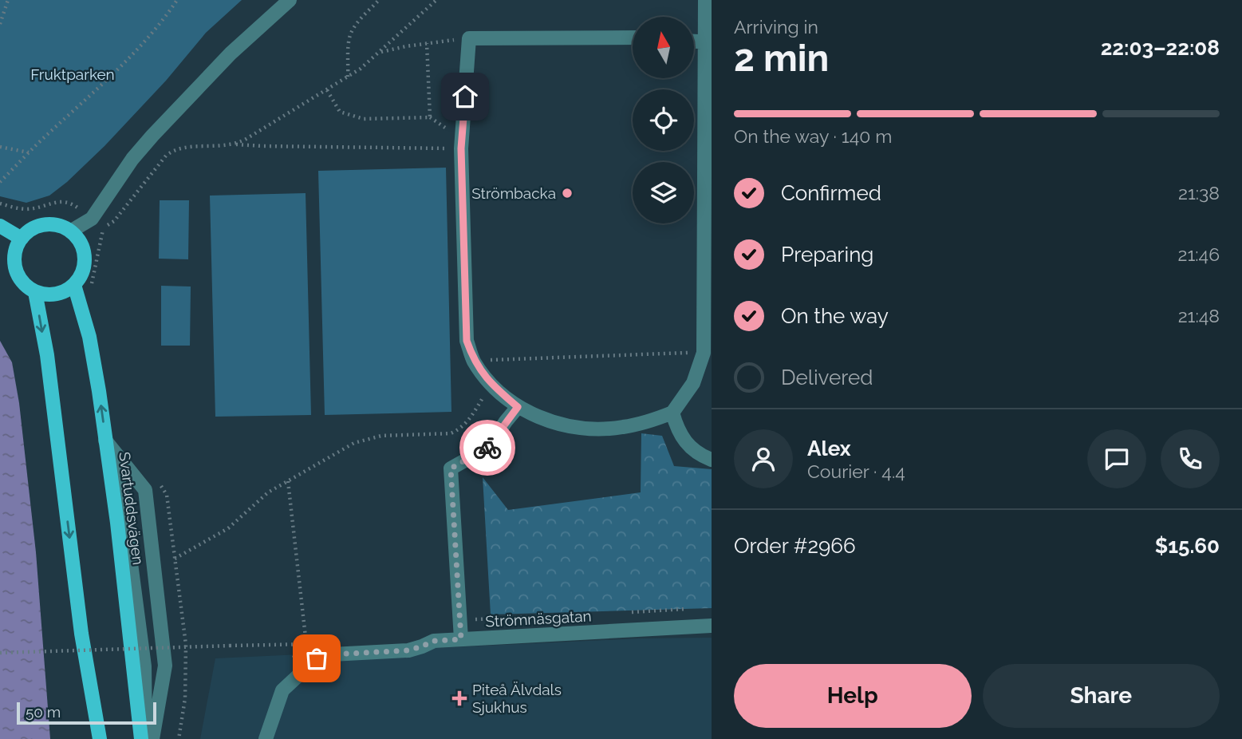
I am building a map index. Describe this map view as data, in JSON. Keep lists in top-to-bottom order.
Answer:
{
  "streets": {
    "main road": ["Svartuddsvägen"],
    "street": ["Strömnäsgatan"]
  },
  "parks": ["Fruktparken"],
  "places": {
    "other": ["Strömbacka"],
    "health": ["Piteå Älvdals Sjukhus"]
  },
  "scale_bar": "50 m",
  "north": "top",
  "page": {
    "heading": ["2 min", "Arriving in", "22:03–22:08"],
    "panel": [
      "Alex",
      "Courier · 4.4",
      "Order #2966",
      "$15.60"
    ],
    "bar": "On the way · 140 m",
    "list": [
      ["Confirmed", "21:38"],
      ["Preparing", "21:46"],
      ["On the way", "21:48"],
      "Delivered"
    ],
    "buttons": ["Help", "Share"],
    "scale": "50 m"
  }
}
